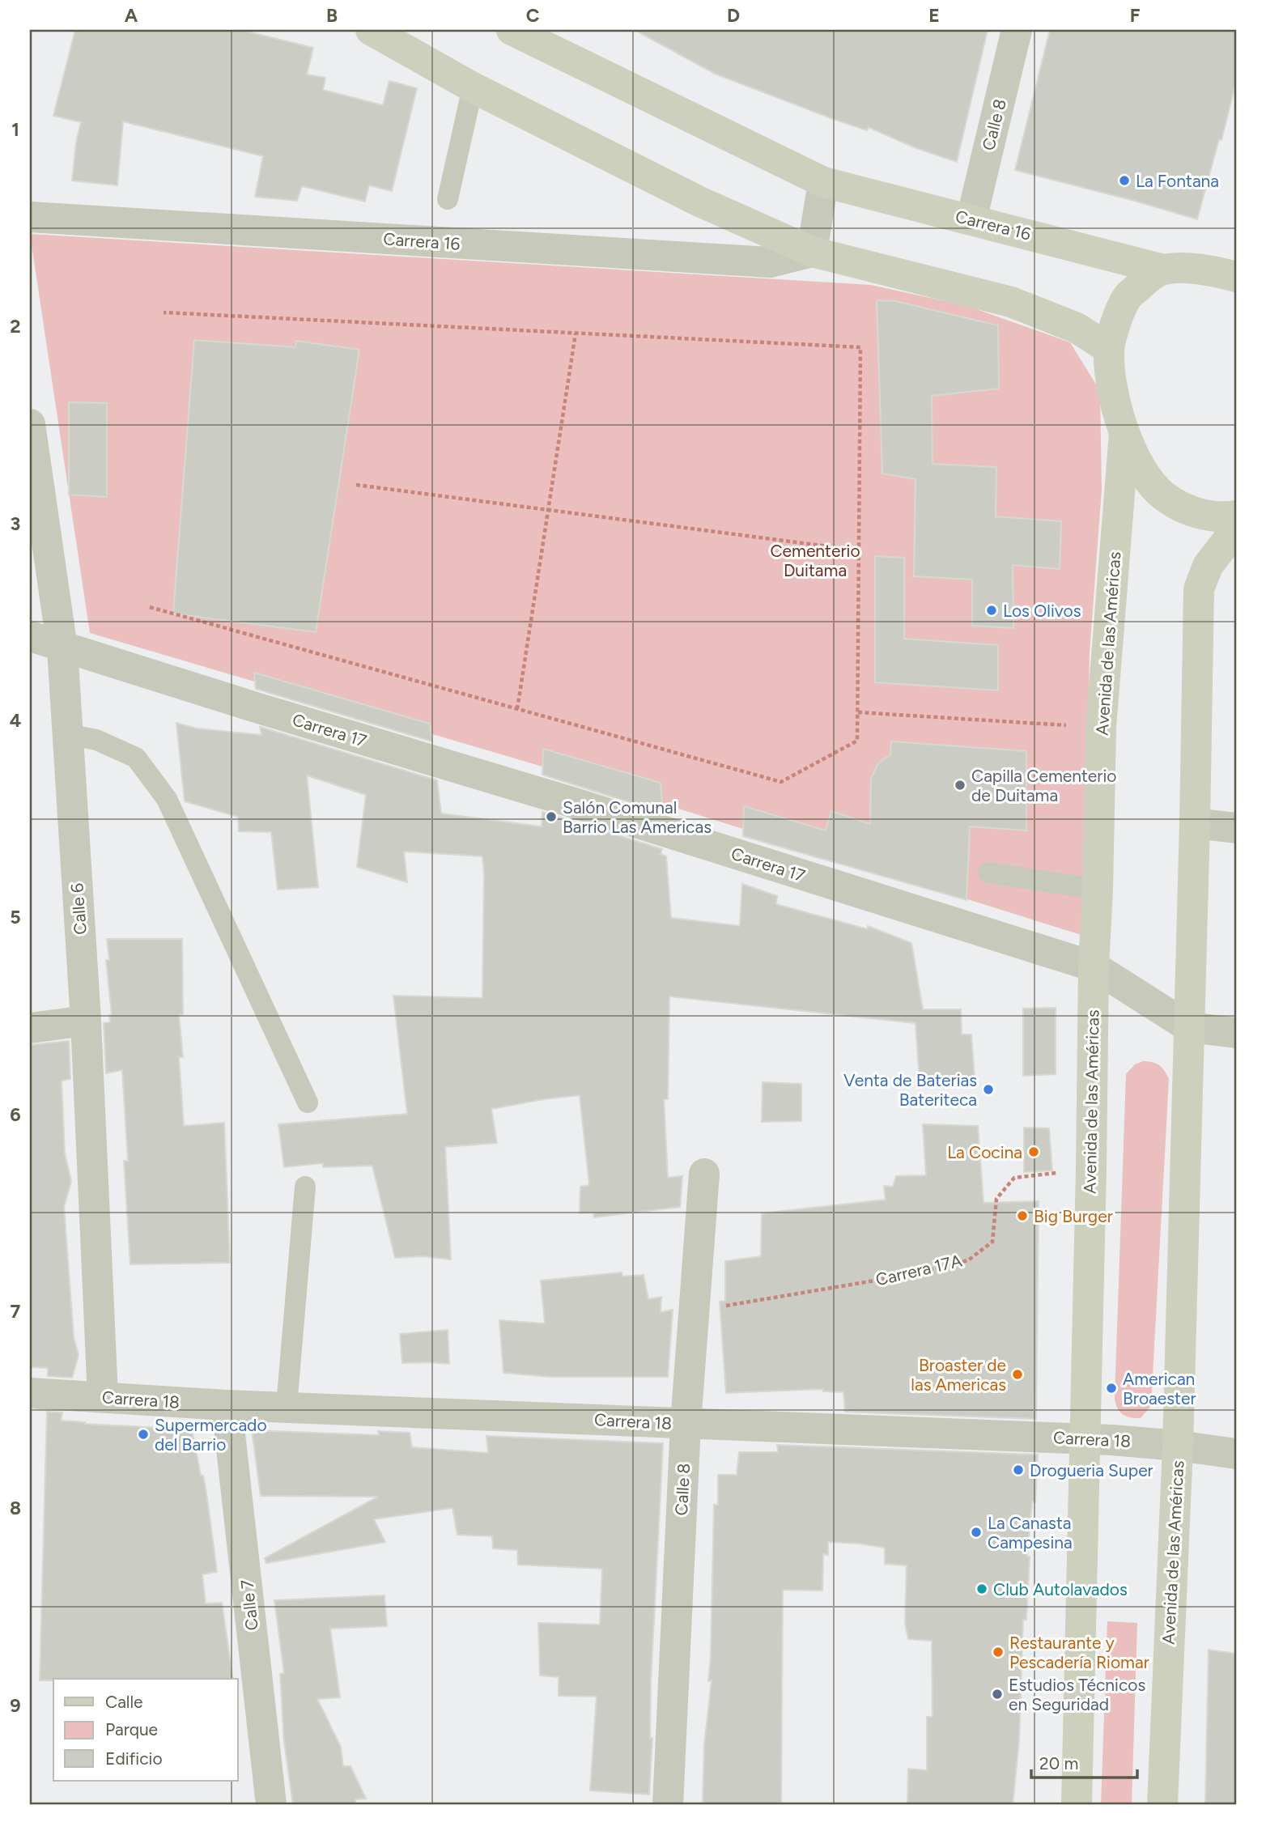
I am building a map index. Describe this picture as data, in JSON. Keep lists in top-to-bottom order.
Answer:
{
  "streets": {
    "main road": ["Carrera 16", "Avenida de las Américas"],
    "street": [
      "Calle 8",
      "Carrera 17",
      "Calle 6",
      "Carrera 18",
      "Calle 7"
    ],
    "path": ["Carrera 17A"]
  },
  "crossings": [
    ["Calle 8", "Carrera 16"],
    ["Calle 8", "Carrera 17A"],
    ["Calle 8", "Carrera 18"],
    ["Avenida de las Américas", "Carrera 17"],
    ["Avenida de las Américas", "Carrera 17A"],
    ["Avenida de las Américas", "Carrera 18"],
    ["Carrera 17", "Calle 6"],
    ["Calle 6", "Carrera 18"],
    ["Carrera 18", "Calle 7"]
  ],
  "parks": ["Cementerio Duitama"],
  "places": [
    "La Fontana",
    "Los Olivos",
    "Capilla Cementerio de Duitama",
    "Salón Comunal Barrio Las Americas",
    "Venta de Baterias Bateriteca",
    "La Cocina",
    "Big Burger",
    "Broaster de las Americas",
    "American Broaester",
    "Supermercado del Barrio",
    "Drogueria Super",
    "La Canasta Campesina",
    "Club Autolavados",
    "Restaurante y Pescadería Riomar",
    "Estudios Técnicos en Seguridad"
  ],
  "legend": ["Calle", "Parque", "Edificio"],
  "scale_bar": "20 m",
  "grid": {
    "columns": [
      "A",
      "B",
      "C",
      "D",
      "E",
      "F"
    ],
    "rows": [
      "1",
      "2",
      "3",
      "4",
      "5",
      "6",
      "7",
      "8",
      "9"
    ]
  }
}
